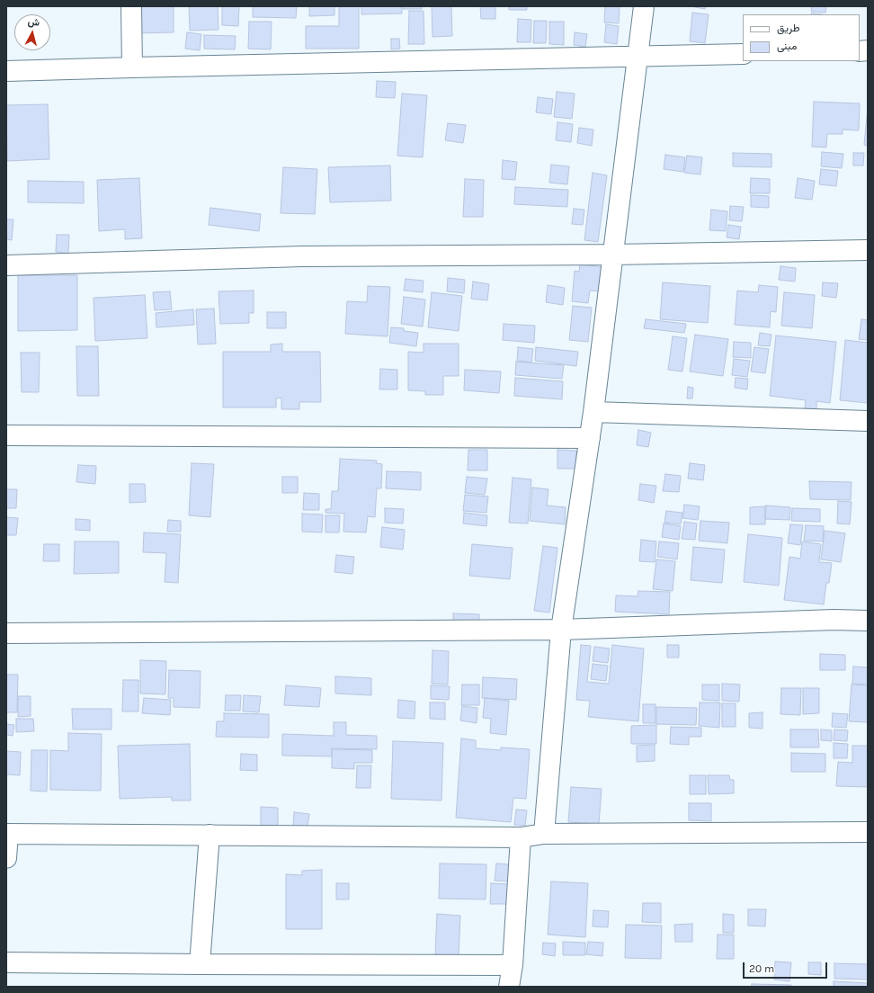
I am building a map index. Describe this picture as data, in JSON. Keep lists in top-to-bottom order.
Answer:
{
  "legend": ["طريق", "مبنى"],
  "scale_bar": "20 m",
  "north": "top"
}
